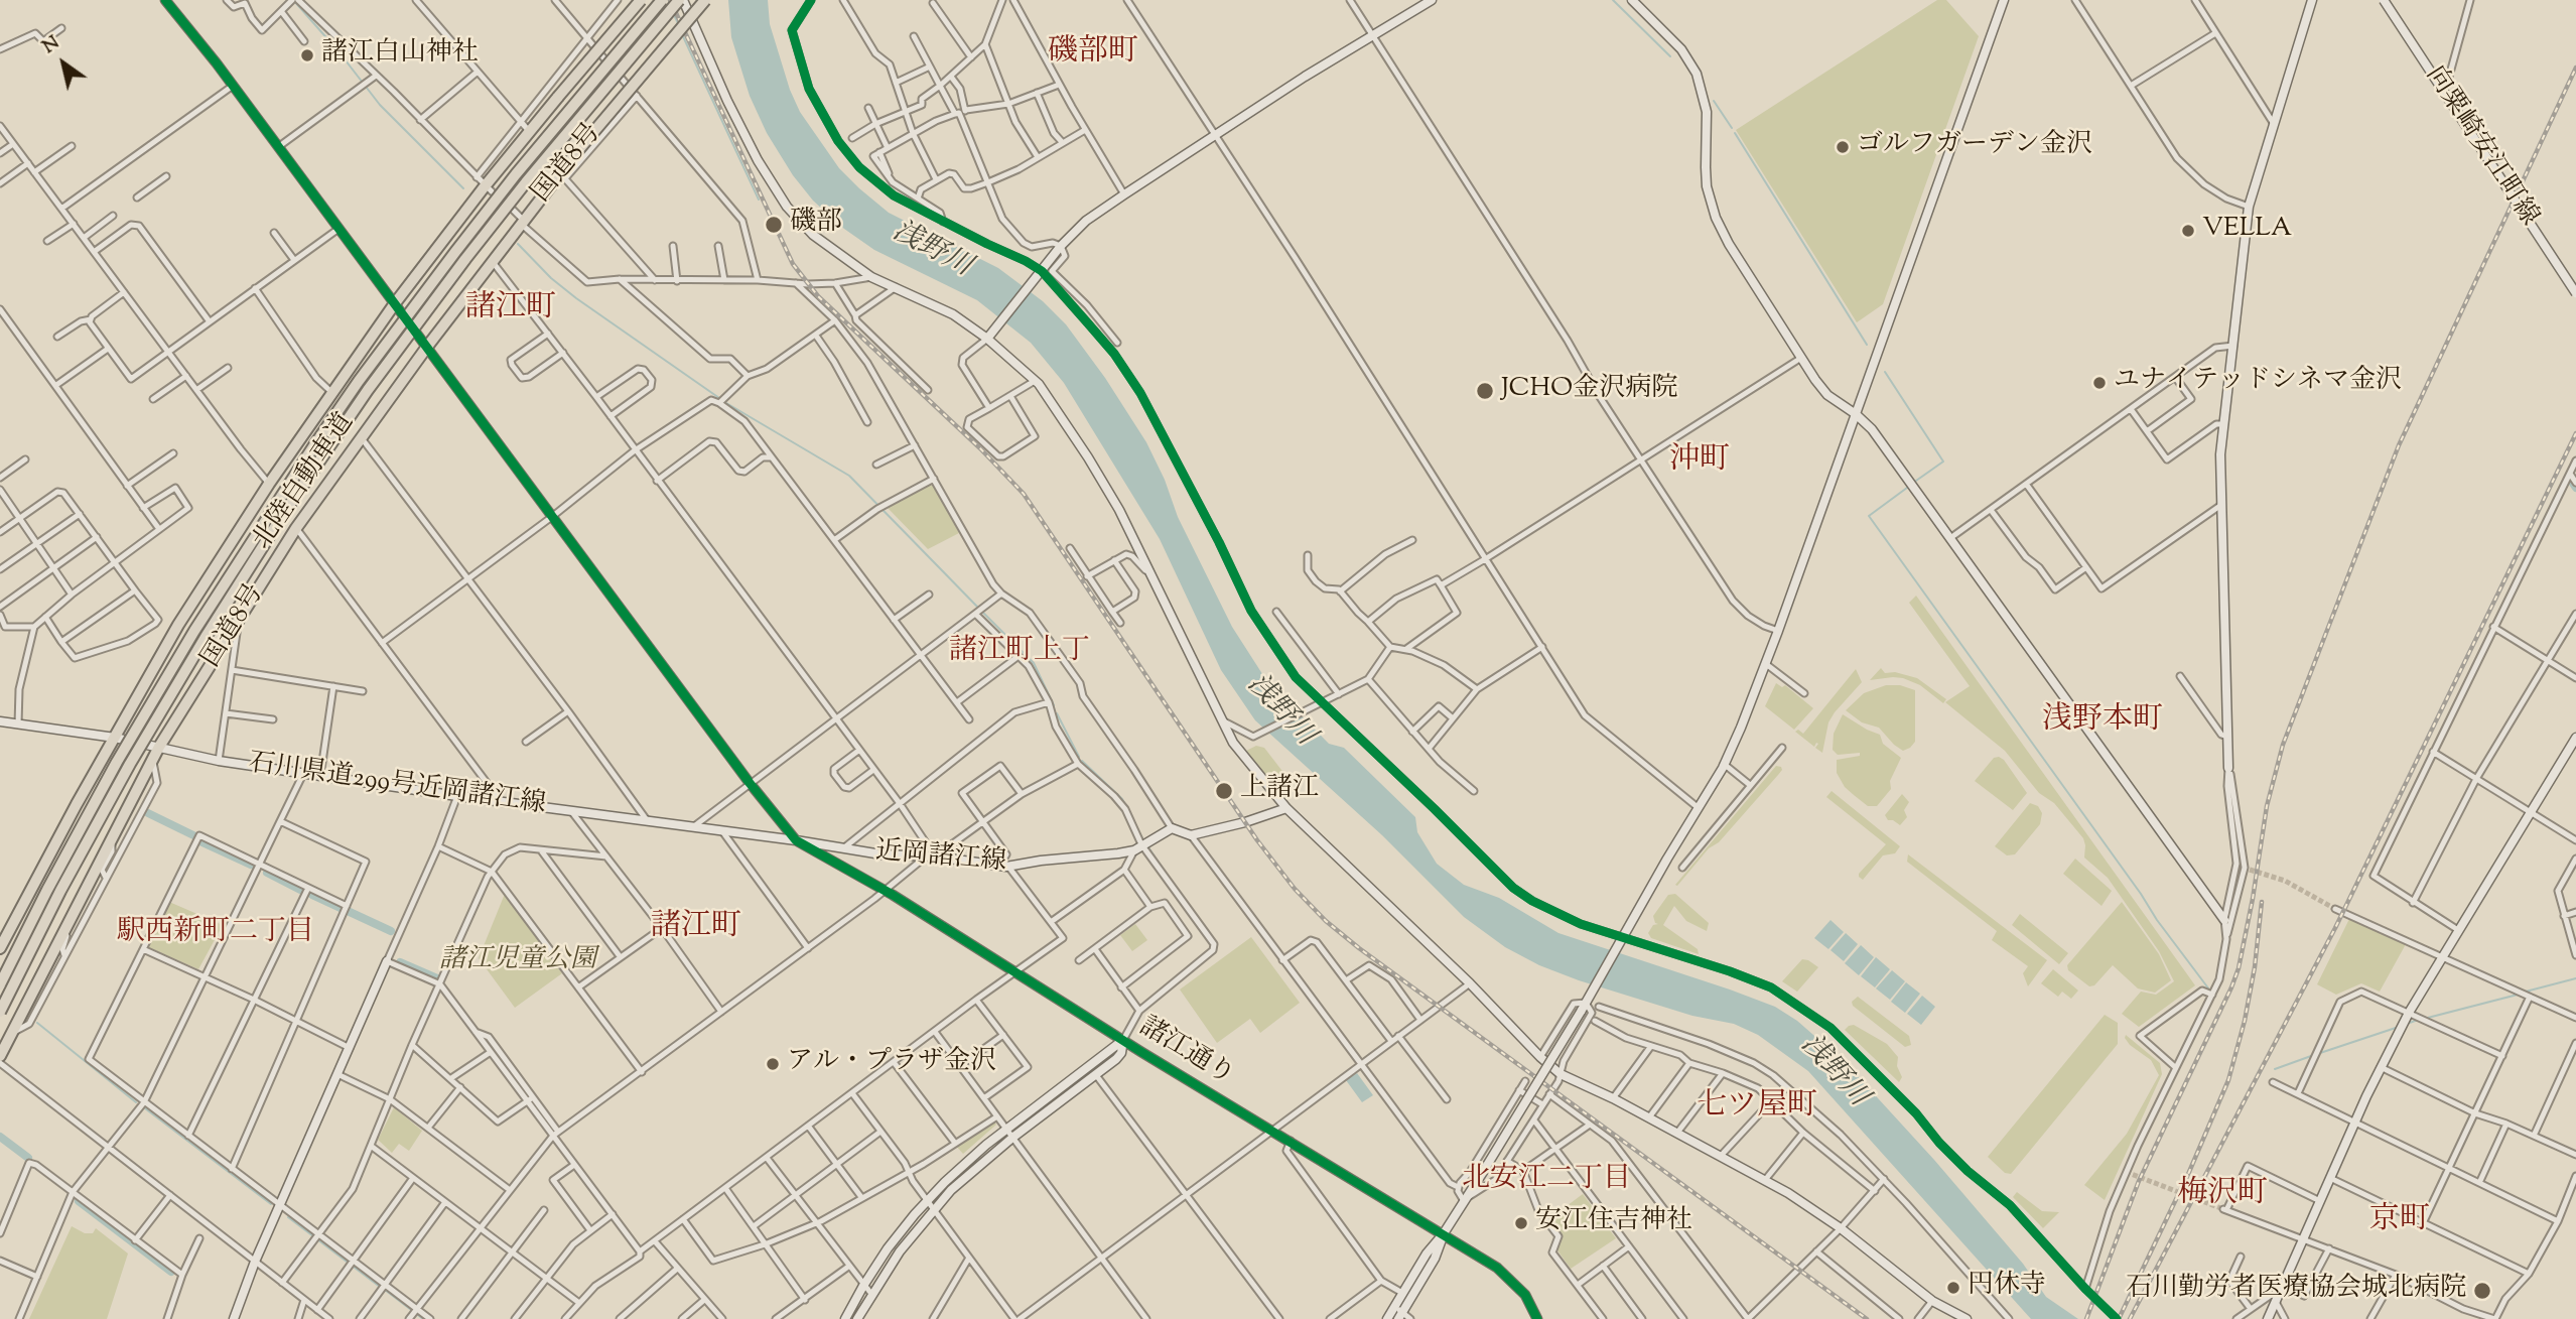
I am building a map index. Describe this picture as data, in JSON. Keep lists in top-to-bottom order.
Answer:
{
  "streets": {
    "highway": ["国道8号", "北陸自動車道"],
    "street": [
      "向粟崎安江町線",
      "石川県道299号近岡諸江線",
      "近岡諸江線",
      "諸江通り"
    ]
  },
  "crossings": [
    ["国道8号", "石川県道299号近岡諸江線"],
    ["石川県道299号近岡諸江線", "近岡諸江線"],
    ["石川県道299号近岡諸江線", "諸江通り"],
    ["近岡諸江線", "諸江通り"]
  ],
  "districts": [
    "磯部町",
    "諸江町",
    "沖町",
    "諸江町上丁",
    "浅野本町",
    "諸江町",
    "駅西新町二丁目",
    "七ツ屋町",
    "北安江二丁目",
    "梅沢町",
    "京町"
  ],
  "water": ["浅野川"],
  "parks": ["諸江児童公園"],
  "places": [
    "諸江白山神社",
    "ゴルフガーデン金沢",
    "磯部",
    "VELLA",
    "ユナイテッドシネマ金沢",
    "JCHO金沢病院",
    "上諸江",
    "アル・プラザ金沢",
    "安江住吉神社",
    "円休寺",
    "石川勤労者医療協会城北病院"
  ],
  "north": "top left"
}
